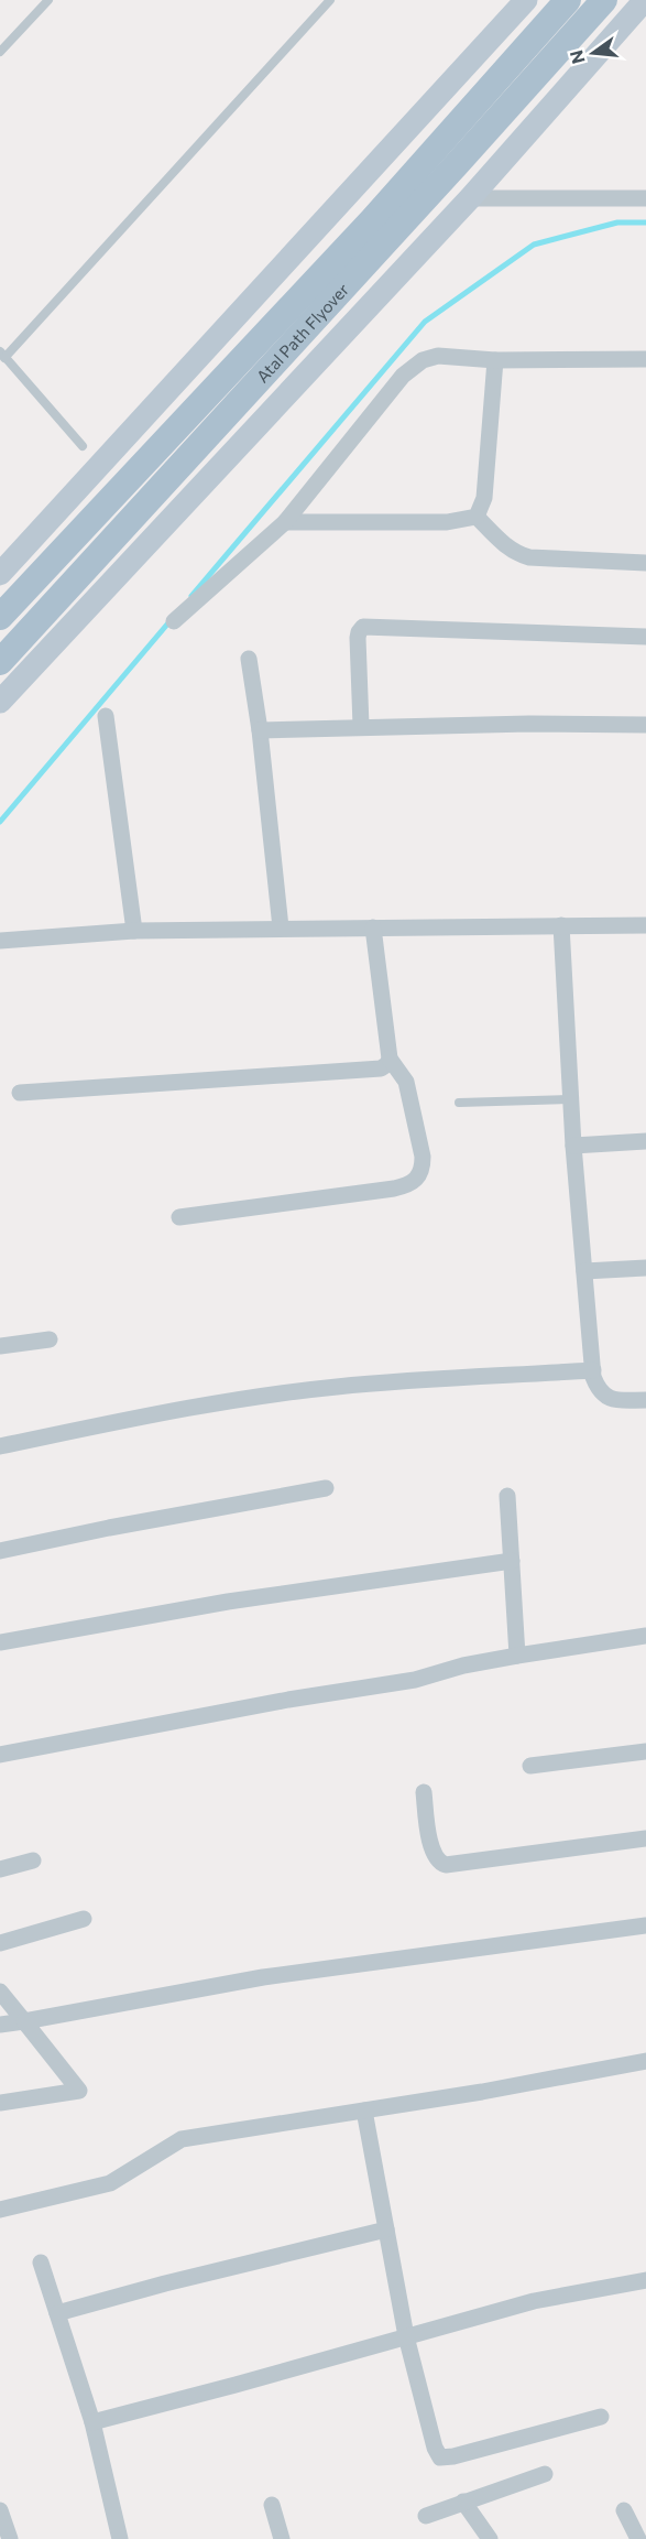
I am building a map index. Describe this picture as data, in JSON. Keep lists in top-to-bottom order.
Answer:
{
  "streets": {
    "main road": ["Atal Path Flyover"]
  },
  "north": "left"
}
